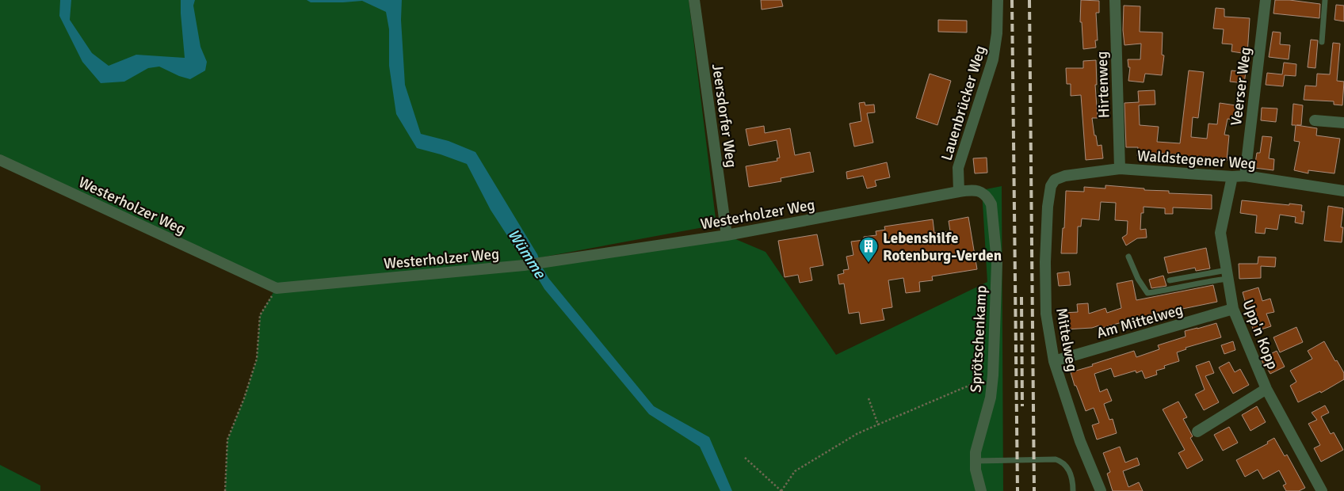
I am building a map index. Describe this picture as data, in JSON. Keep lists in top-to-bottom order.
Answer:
{
  "streets": {
    "street": [
      "Hirtenweg",
      "Veerser Weg",
      "Lauenbrücker Weg",
      "Jeersdorfer Weg",
      "Waldstegener Weg",
      "Westerholzer Weg",
      "Am Mittelweg",
      "Upp'n Kopp",
      "Sprötschenkamp",
      "Mittelweg"
    ]
  },
  "crossings": [
    ["Hirtenweg", "Waldstegener Weg"],
    ["Veerser Weg", "Waldstegener Weg"],
    ["Lauenbrücker Weg", "Westerholzer Weg"],
    ["Jeersdorfer Weg", "Westerholzer Weg"],
    ["Waldstegener Weg", "Upp'n Kopp"],
    ["Waldstegener Weg", "Mittelweg"],
    ["Westerholzer Weg", "Sprötschenkamp"],
    ["Am Mittelweg", "Upp'n Kopp"],
    ["Am Mittelweg", "Mittelweg"]
  ],
  "water": ["Wümme"],
  "places": {
    "building": ["Lebenshilfe Rotenburg-Verden"]
  }
}
